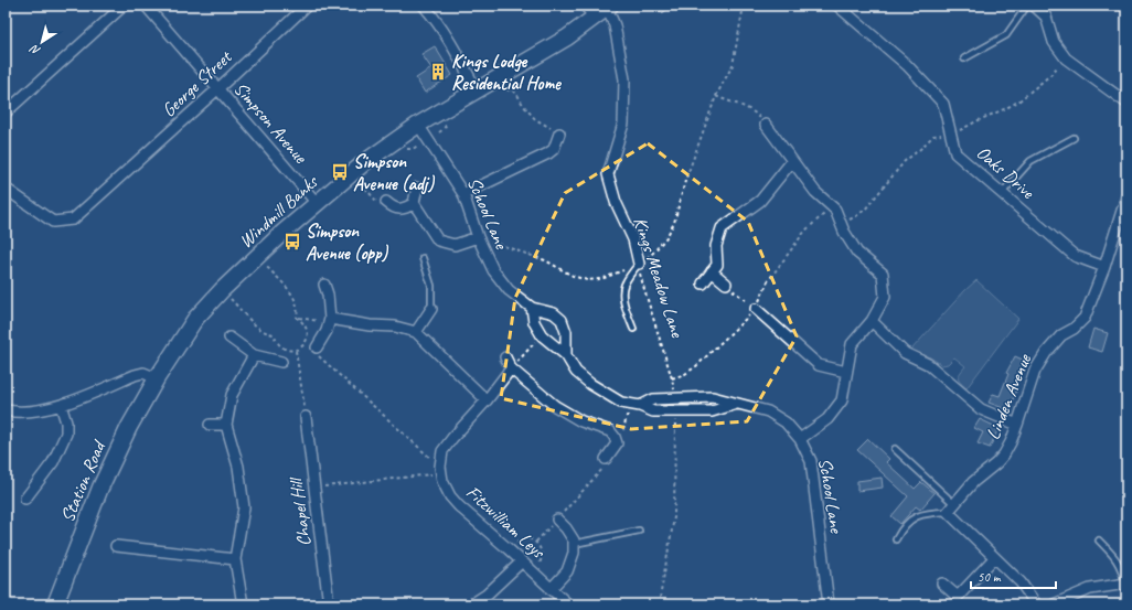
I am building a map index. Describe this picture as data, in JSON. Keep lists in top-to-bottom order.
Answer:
{
  "streets": {
    "main road": ["Windmill Banks", "Station Road"],
    "street": [
      "George Street",
      "Simpson Avenue",
      "Oaks Drive",
      "School Lane",
      "Kings Meadow Lane",
      "Linden Avenue",
      "Chapel Hill",
      "Fitzwilliam Leys"
    ]
  },
  "crossings": [
    ["George Street", "Simpson Avenue"],
    ["Simpson Avenue", "Windmill Banks"],
    ["Oaks Drive", "Linden Avenue"],
    ["Windmill Banks", "School Lane"],
    ["Windmill Banks", "Kings Meadow Lane"],
    ["Windmill Banks", "Station Road"]
  ],
  "places": {
    "building": ["Kings Lodge Residential Home"],
    "bus stop": ["Simpson Avenue (adj)", "Simpson Avenue (opp)"]
  },
  "scale_bar": "50 m",
  "north": "bottom left"
}
